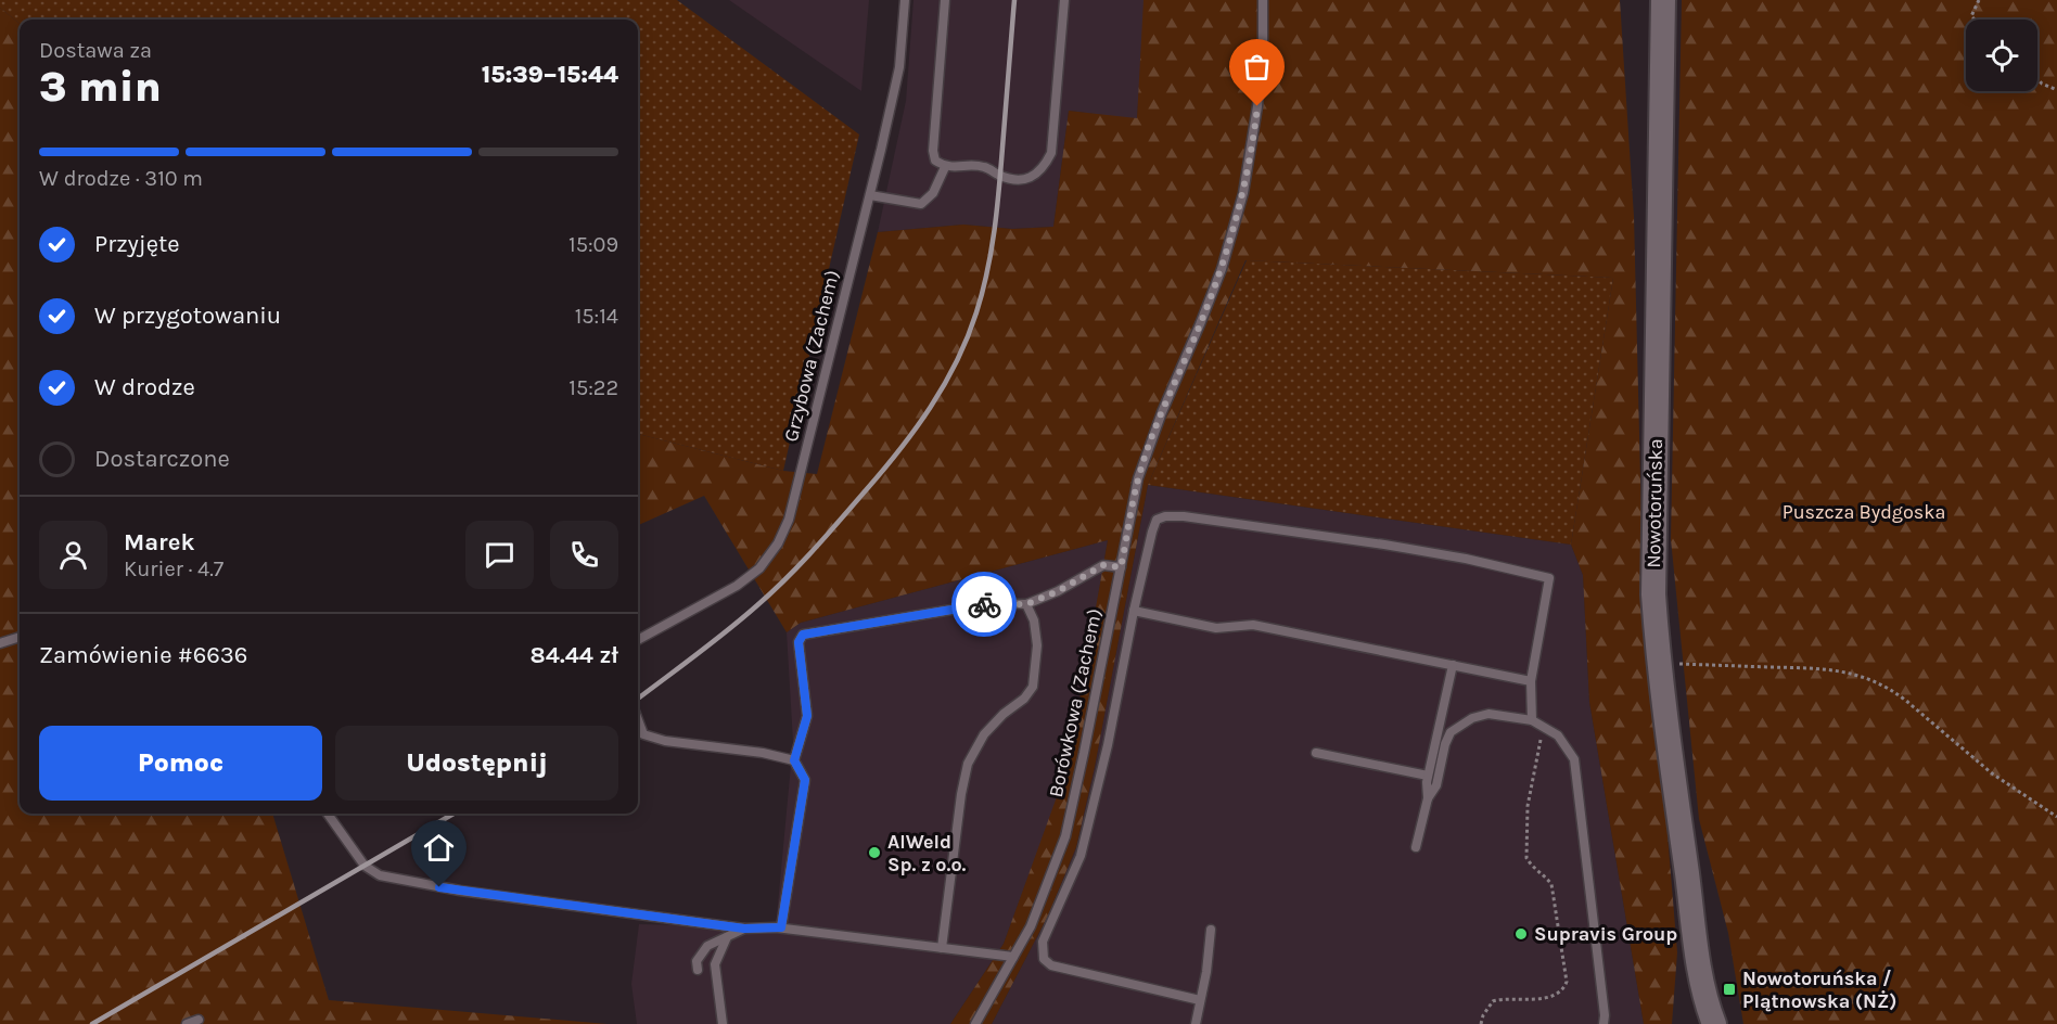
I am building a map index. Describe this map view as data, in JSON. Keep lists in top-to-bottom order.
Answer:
{
  "streets": {
    "main road": ["Nowotoruńska"],
    "lane": ["Grzybowa (Zachem)", "Borówkowa (Zachem)"]
  },
  "parks": ["Puszcza Bydgoska"],
  "places": {
    "other": ["AlWeld Sp. z o.o.", "Supravis Group"],
    "transit": ["Nowotoruńska / Plątnowska (NŻ)"]
  },
  "page": {
    "heading": ["3 min", "Dostawa za", "15:39–15:44"],
    "panel": [
      "Marek",
      "Kurier · 4.7",
      "Zamówienie #6636",
      "84.44 zł"
    ],
    "bar": "W drodze · 310 m",
    "list": [
      ["Przyjęte", "15:09"],
      ["W przygotowaniu", "15:14"],
      ["W drodze", "15:22"],
      "Dostarczone"
    ],
    "buttons": ["Pomoc", "Udostępnij"]
  }
}
